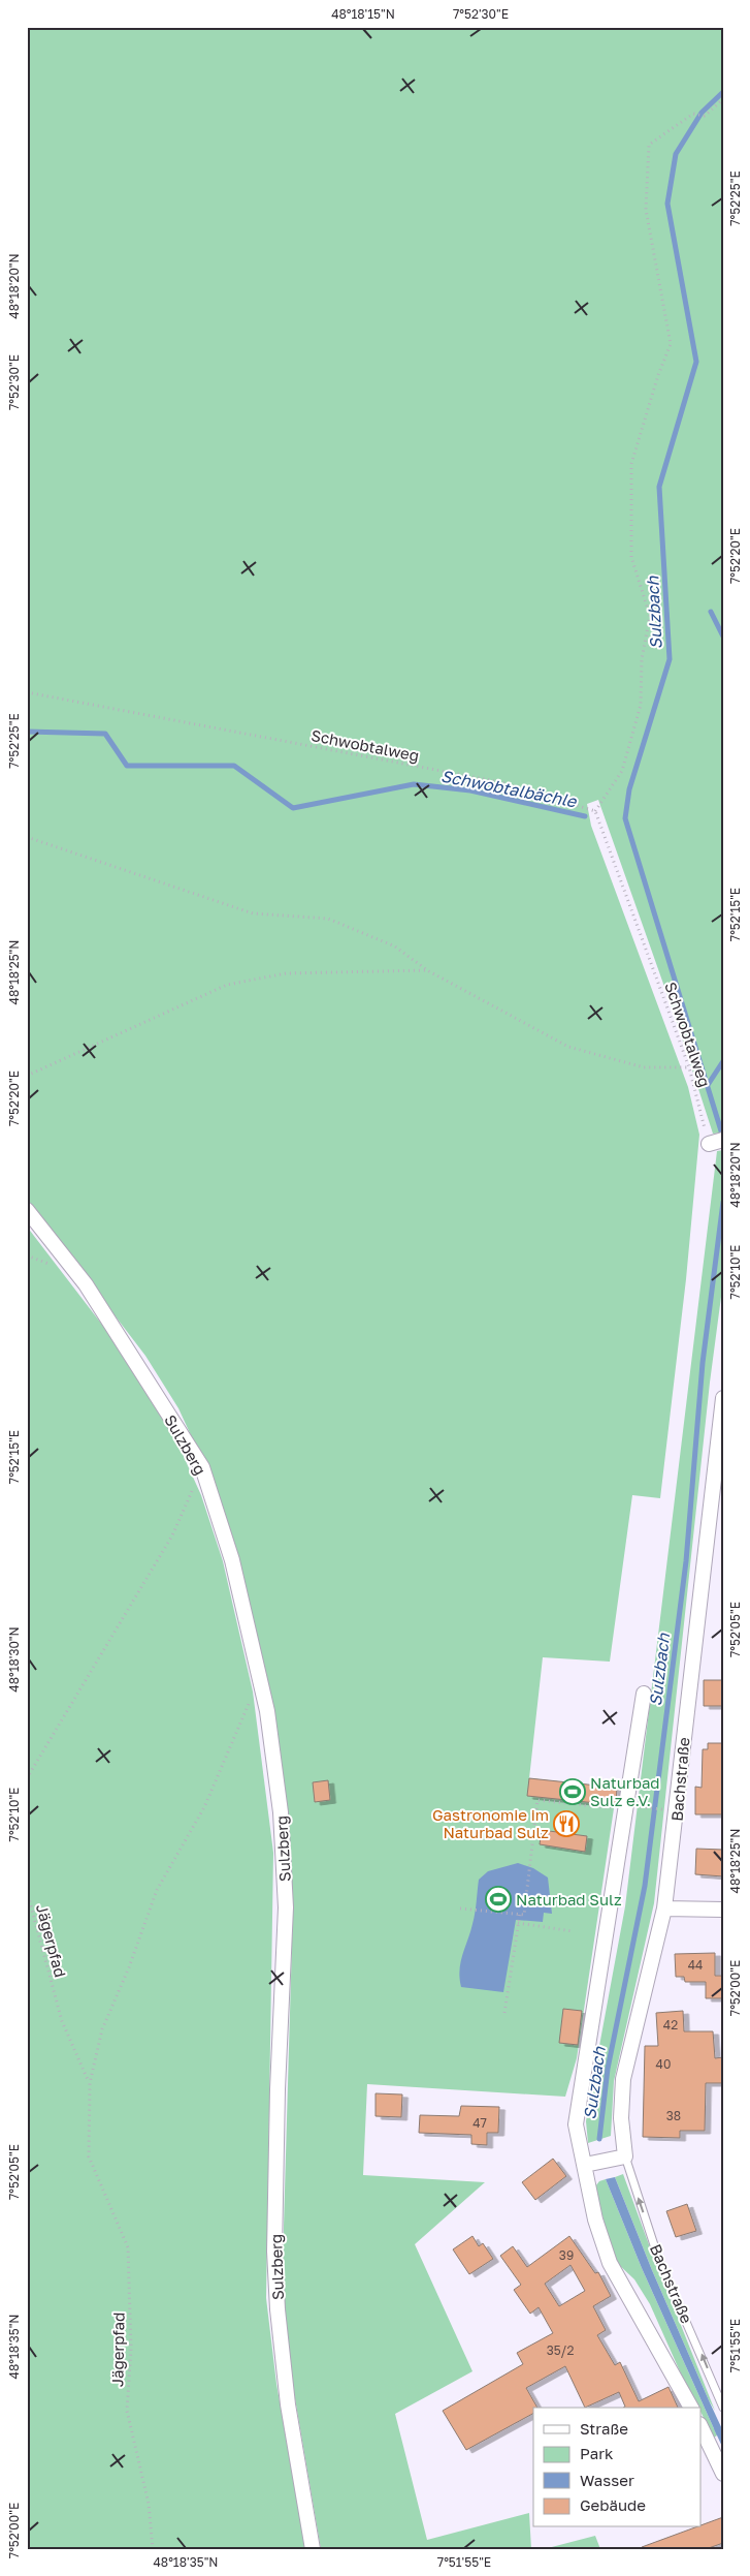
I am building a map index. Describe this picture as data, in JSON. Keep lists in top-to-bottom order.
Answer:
{
  "streets": {
    "street": ["Sulzberg", "Bachstraße"],
    "path": ["Schwobtalweg", "Jägerpfad"]
  },
  "water": ["Sulzbach", "Schwobtalbächle"],
  "places": {
    "sports": ["Naturbad Sulz e.V.", "Naturbad Sulz"],
    "restaurant": ["Gastronomie im Naturbad Sulz"]
  },
  "house_numbers": [
    "44",
    "42",
    "40",
    "38",
    "47",
    "39",
    "35/2"
  ],
  "legend": [
    "Straße",
    "Park",
    "Wasser",
    "Gebäude"
  ],
  "coordinates": [
    "48°18'15\"N",
    "7°52'30\"E",
    "7°52'25\"E",
    "48°18'20\"N",
    "7°52'20\"E",
    "7°52'15\"E",
    "48°18'25\"N",
    "7°52'10\"E",
    "7°52'05\"E",
    "48°18'30\"N",
    "7°52'00\"E",
    "7°51'55\"E",
    "48°18'35\"N"
  ]
}
